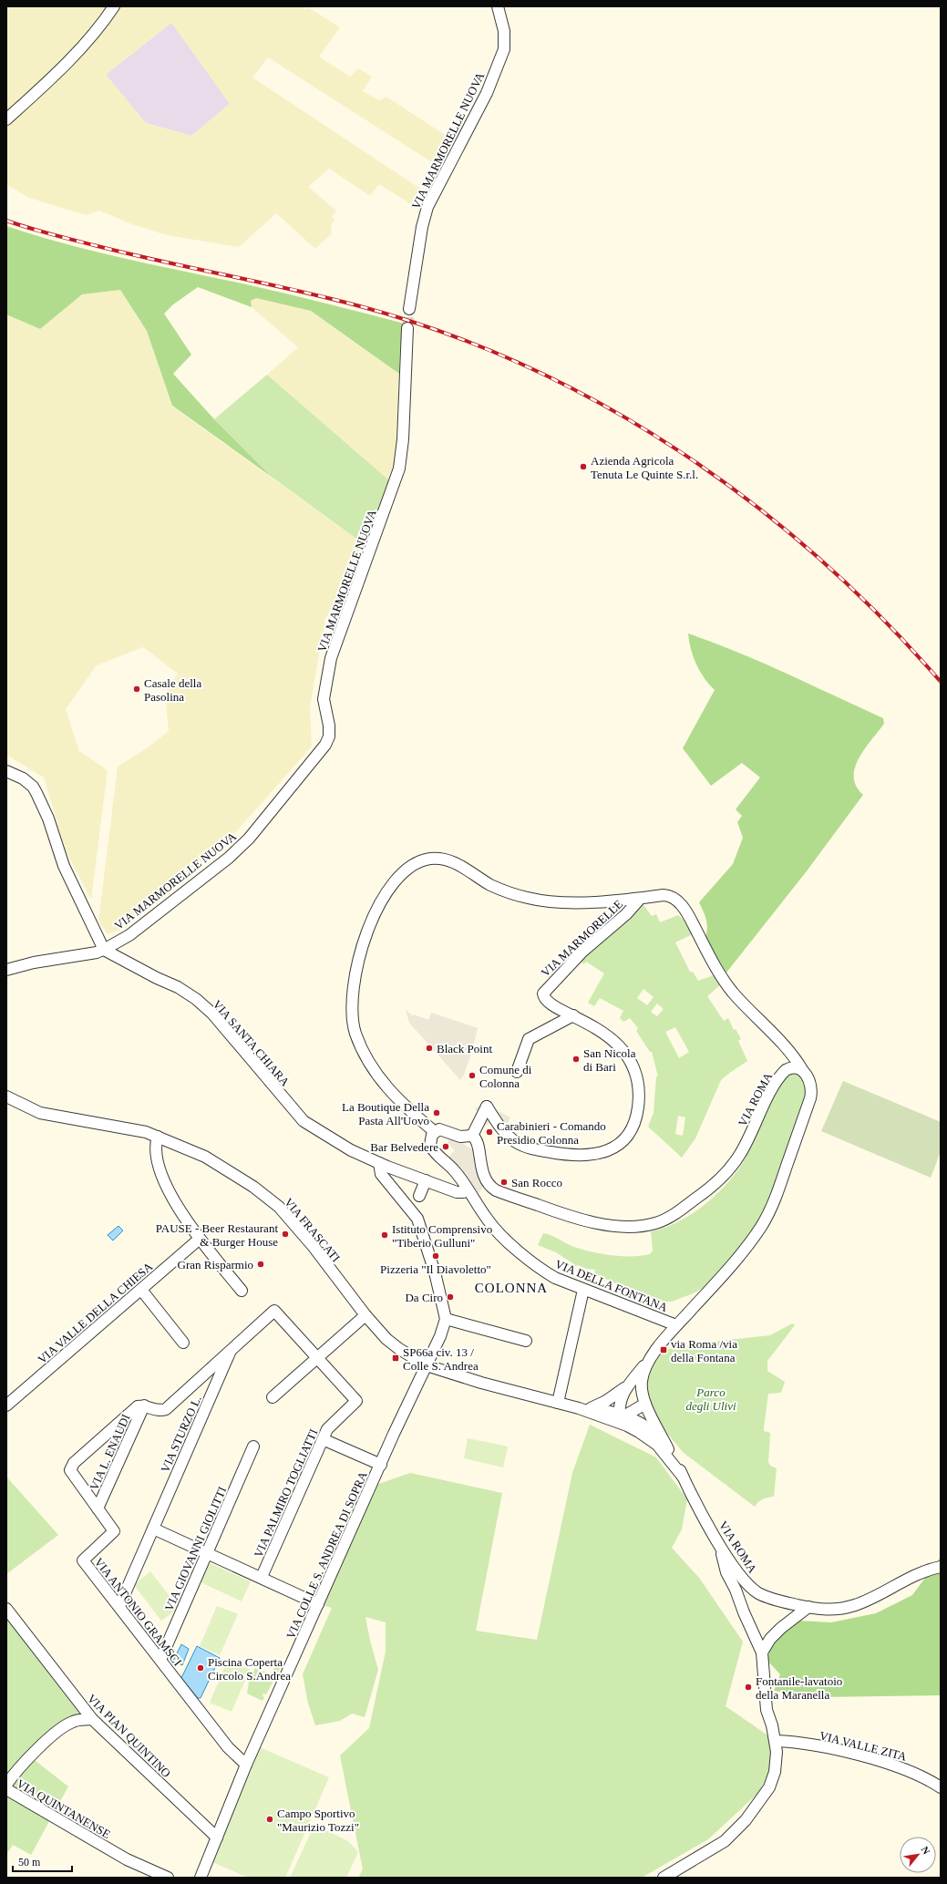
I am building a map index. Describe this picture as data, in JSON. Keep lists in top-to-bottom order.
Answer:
{
  "streets": {
    "street": [
      "VIA MARMORELLE NUOVA",
      "VIA MARMORELLE",
      "VIA SANTA CHIARA",
      "VIA ROMA",
      "VIA FRASCATI",
      "VIA DELLA FONTANA",
      "VIA VALLE DELLA CHIESA",
      "VIA STURZO L.",
      "VIA L. ENAUDI",
      "VIA PALMIRO TOGLIATTI",
      "VIA GIOVANNI GIOLITTI",
      "VIA COLLE S. ANDREA DI SOPRA",
      "VIA ANTONIO GRAMSCI",
      "VIA PIAN QUINTINO",
      "VIA VALLE ZITA",
      "VIA QUINTANENSE"
    ]
  },
  "crossings": [
    ["VIA MARMORELLE NUOVA", "VIA SANTA CHIARA"],
    ["VIA SANTA CHIARA", "VIA DELLA FONTANA"],
    ["VIA ROMA", "VIA FRASCATI"],
    ["VIA FRASCATI", "VIA COLLE S. ANDREA DI SOPRA"],
    ["VIA STURZO L.", "VIA ANTONIO GRAMSCI"],
    ["VIA L. ENAUDI", "VIA ANTONIO GRAMSCI"],
    ["VIA GIOVANNI GIOLITTI", "VIA ANTONIO GRAMSCI"],
    ["VIA COLLE S. ANDREA DI SOPRA", "VIA ANTONIO GRAMSCI"],
    ["VIA COLLE S. ANDREA DI SOPRA", "VIA PIAN QUINTINO"]
  ],
  "districts": ["COLONNA"],
  "parks": ["Parco degli Ulivi"],
  "places": {
    "other": [
      "Azienda Agricola Tenuta Le Quinte S.r.l.",
      "Casale della Pasolina",
      "Black Point",
      "San Nicola di Bari",
      "Comune di Colonna",
      "La Boutique Della Pasta All'Uovo",
      "Carabinieri - Comando Presidio Colonna",
      "Bar Belvedere",
      "San Rocco",
      "PAUSE - Beer Restaurant & Burger House",
      "Istituto Comprensivo \"Tiberio Gulluni\"",
      "Pizzeria \"Il Diavoletto\"",
      "Gran Risparmio",
      "Da Ciro",
      "Piscina Coperta Circolo S.Andrea",
      "Fontanile-lavatoio della Maranella",
      "Campo Sportivo \"Maurizio Tozzi\""
    ],
    "transit": ["via Roma /via della Fontana", "SP66a civ. 13 / Colle S. Andrea"]
  },
  "scale_bar": "50 m",
  "north": "top right"
}
